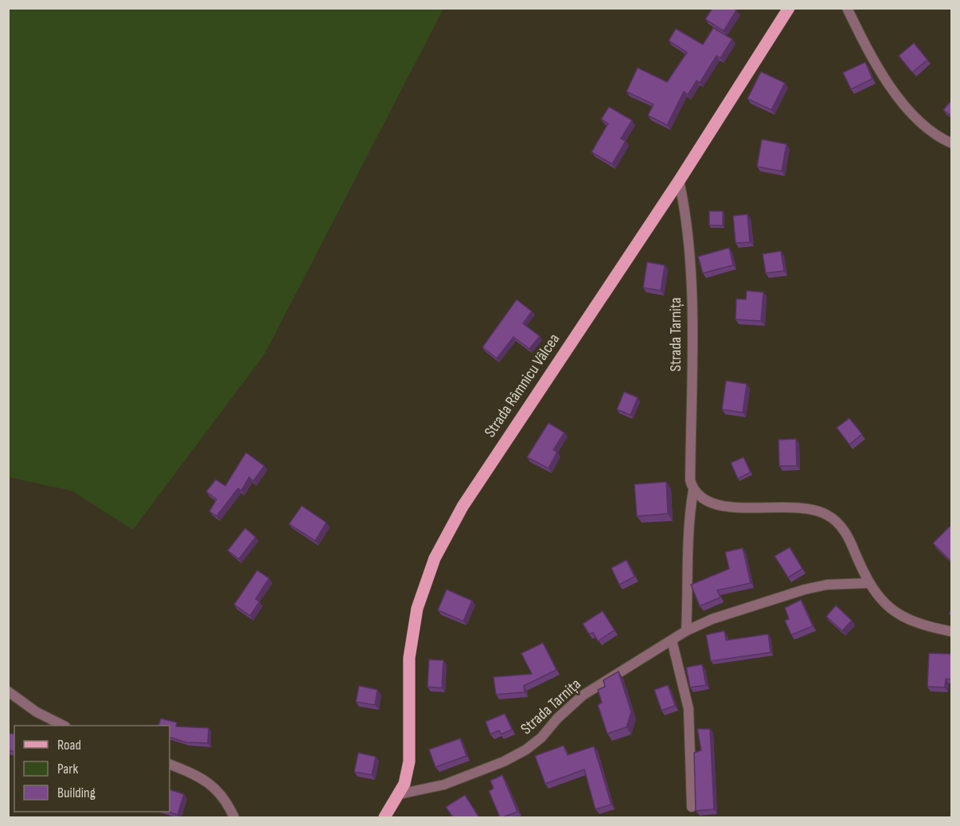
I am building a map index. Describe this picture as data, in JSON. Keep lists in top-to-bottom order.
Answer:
{
  "streets": {
    "main road": ["Strada Râmnicu Vâlcea"],
    "street": ["Strada Tarnița"]
  },
  "crossings": [
    ["Strada Tarnița", "Strada Râmnicu Vâlcea"]
  ],
  "legend": ["Road", "Park", "Building"]
}
